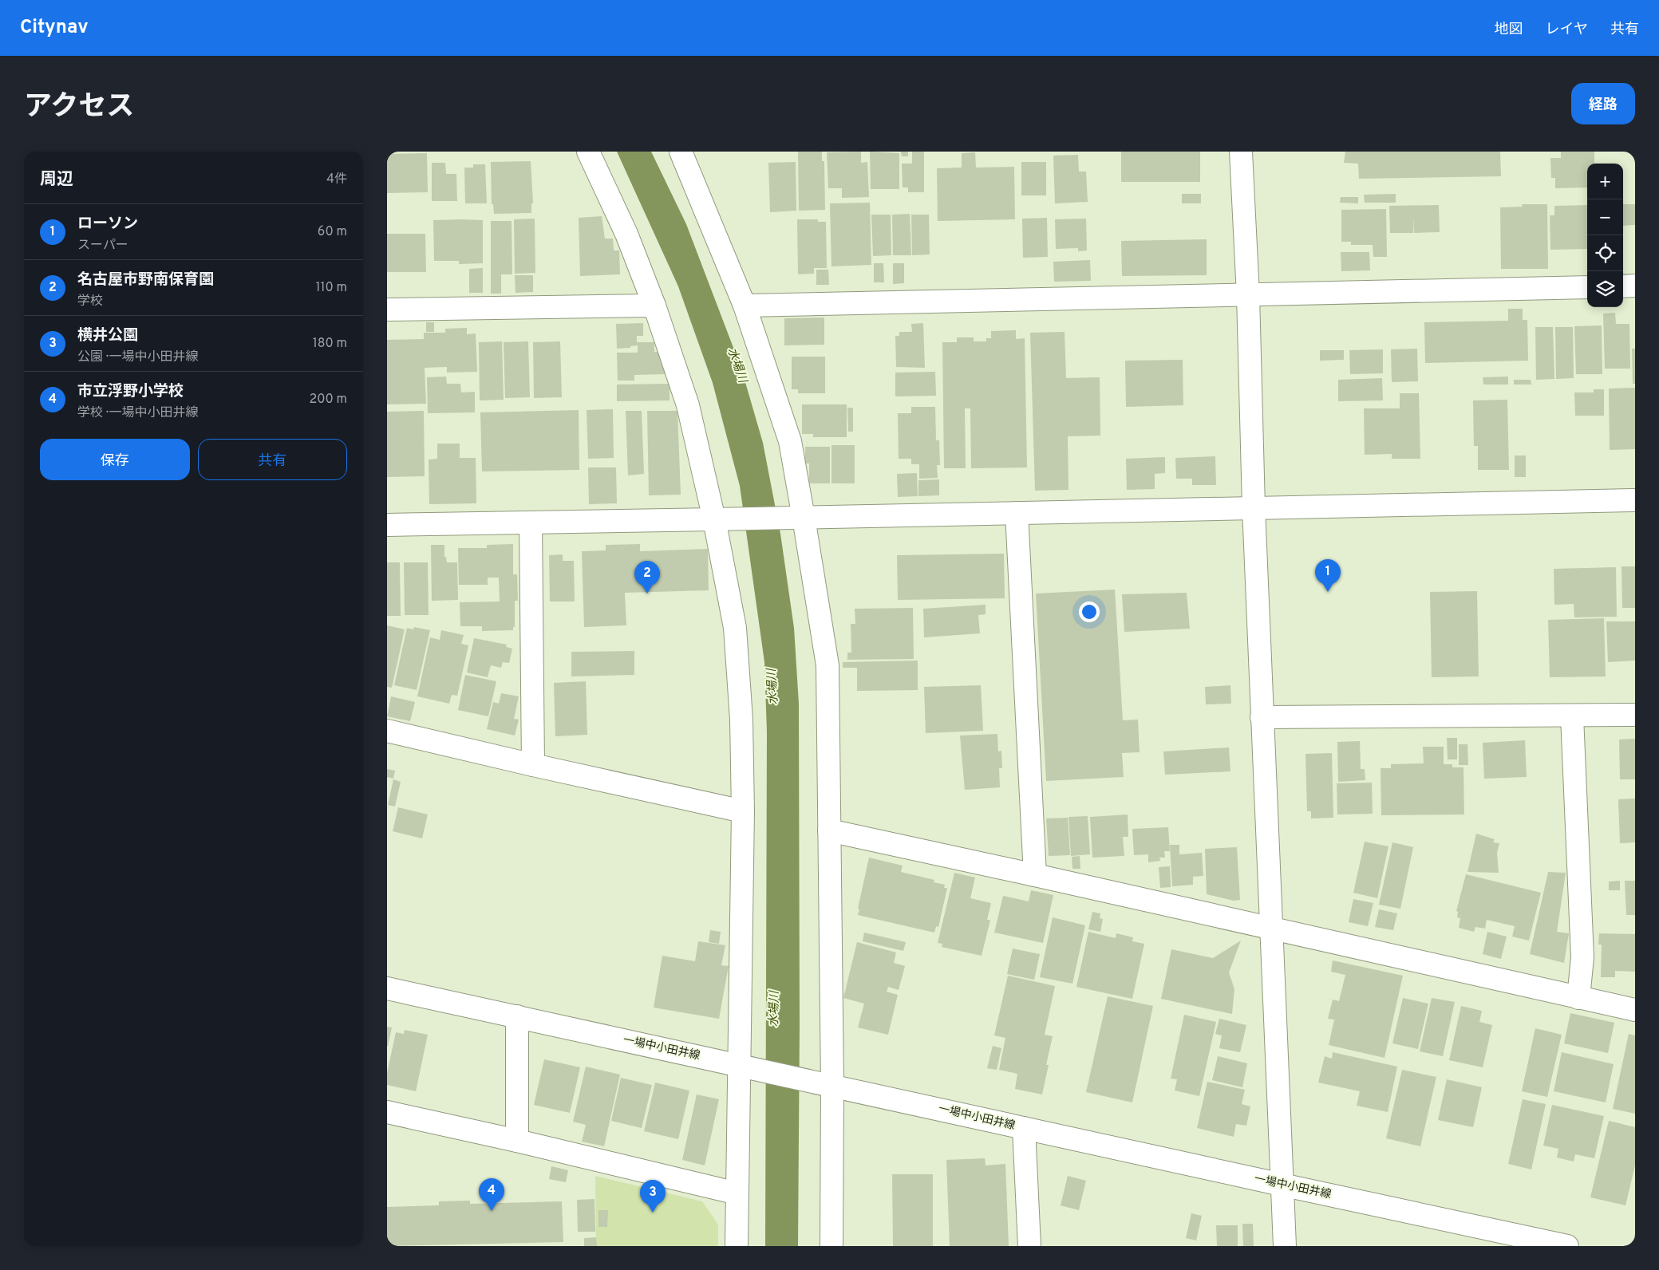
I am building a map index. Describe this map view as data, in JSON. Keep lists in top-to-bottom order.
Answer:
{
  "streets": {
    "street": ["一場中小田井線"]
  },
  "water": ["水場川"],
  "page": {
    "header": "Citynav",
    "nav": ["地図", "レイヤ", "共有"],
    "title": "アクセス",
    "buttons": [
      "経路",
      ["保存", "共有"]
    ],
    "heading": ["周辺", "4件"],
    "map_buttons": ["+", "−"],
    "list": [
      {
        "mark": "1",
        "name": "ローソン",
        "note": "スーパー",
        "value": "60 m"
      },
      {
        "mark": "2",
        "name": "名古屋市野南保育園",
        "note": "学校",
        "value": "110 m"
      },
      {
        "mark": "3",
        "name": "横井公園",
        "note": "公園 · 一場中小田井線",
        "value": "180 m"
      },
      {
        "mark": "4",
        "name": "市立浮野小学校",
        "note": "学校 · 一場中小田井線",
        "value": "200 m"
      }
    ],
    "pins": [
      "1",
      "2",
      "4",
      "3"
    ]
  }
}
